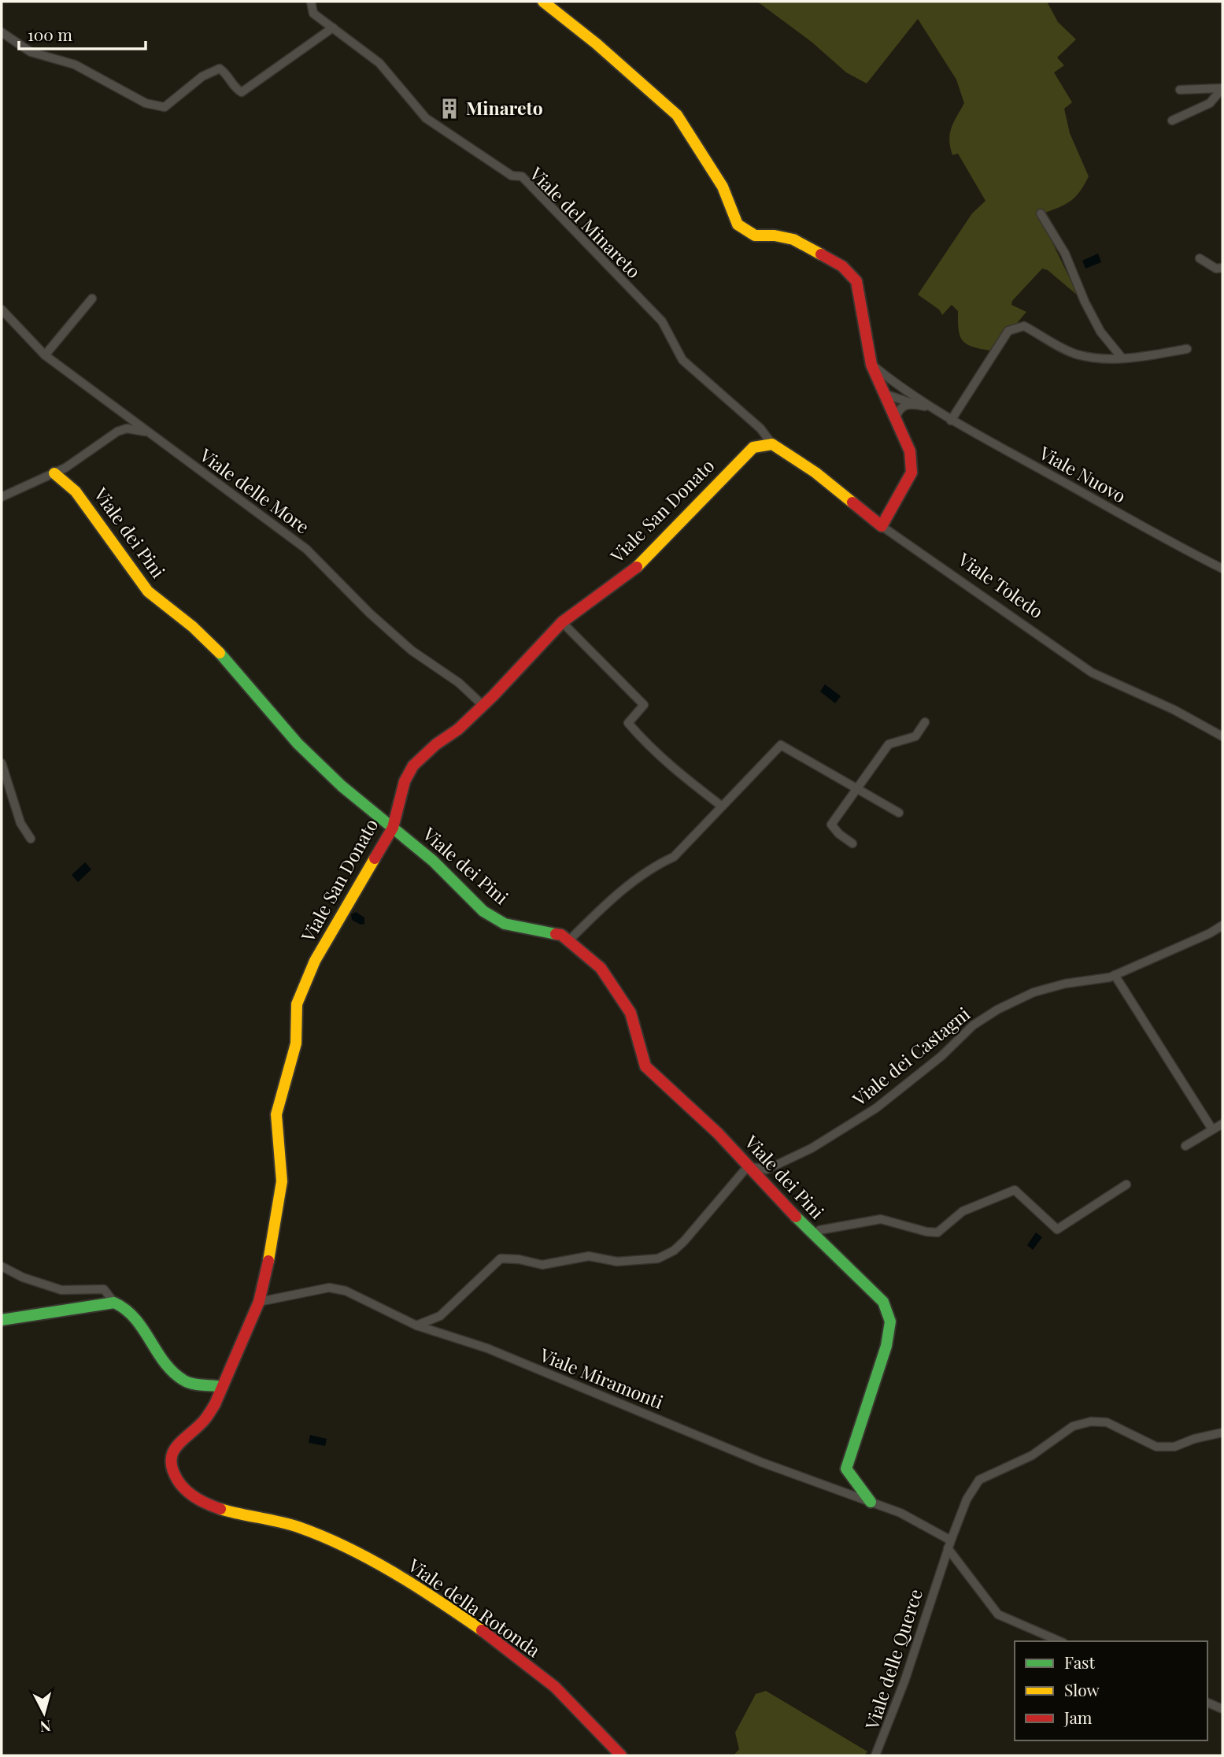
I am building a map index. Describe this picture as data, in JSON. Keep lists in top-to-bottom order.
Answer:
{
  "streets": {
    "street": [
      "Viale del Minareto",
      "Viale Nuovo",
      "Viale delle More",
      "Viale San Donato",
      "Viale dei Pini",
      "Viale Toledo",
      "Viale dei Castagni",
      "Viale Miramonti",
      "Viale della Rotonda",
      "Viale delle Querce"
    ]
  },
  "crossings": [
    ["Viale del Minareto", "Viale San Donato"],
    ["Viale del Minareto", "Viale Toledo"],
    ["Viale delle More", "Viale San Donato"],
    ["Viale San Donato", "Viale dei Pini"],
    ["Viale San Donato", "Viale Toledo"],
    ["Viale San Donato", "Viale Miramonti"],
    ["Viale San Donato", "Viale della Rotonda"],
    ["Viale dei Pini", "Viale dei Castagni"],
    ["Viale dei Pini", "Viale Miramonti"],
    ["Viale Miramonti", "Viale delle Querce"]
  ],
  "places": {
    "building": ["Minareto"]
  },
  "legend": ["Fast", "Slow", "Jam"],
  "scale_bar": "100 m",
  "north": "bottom"
}
